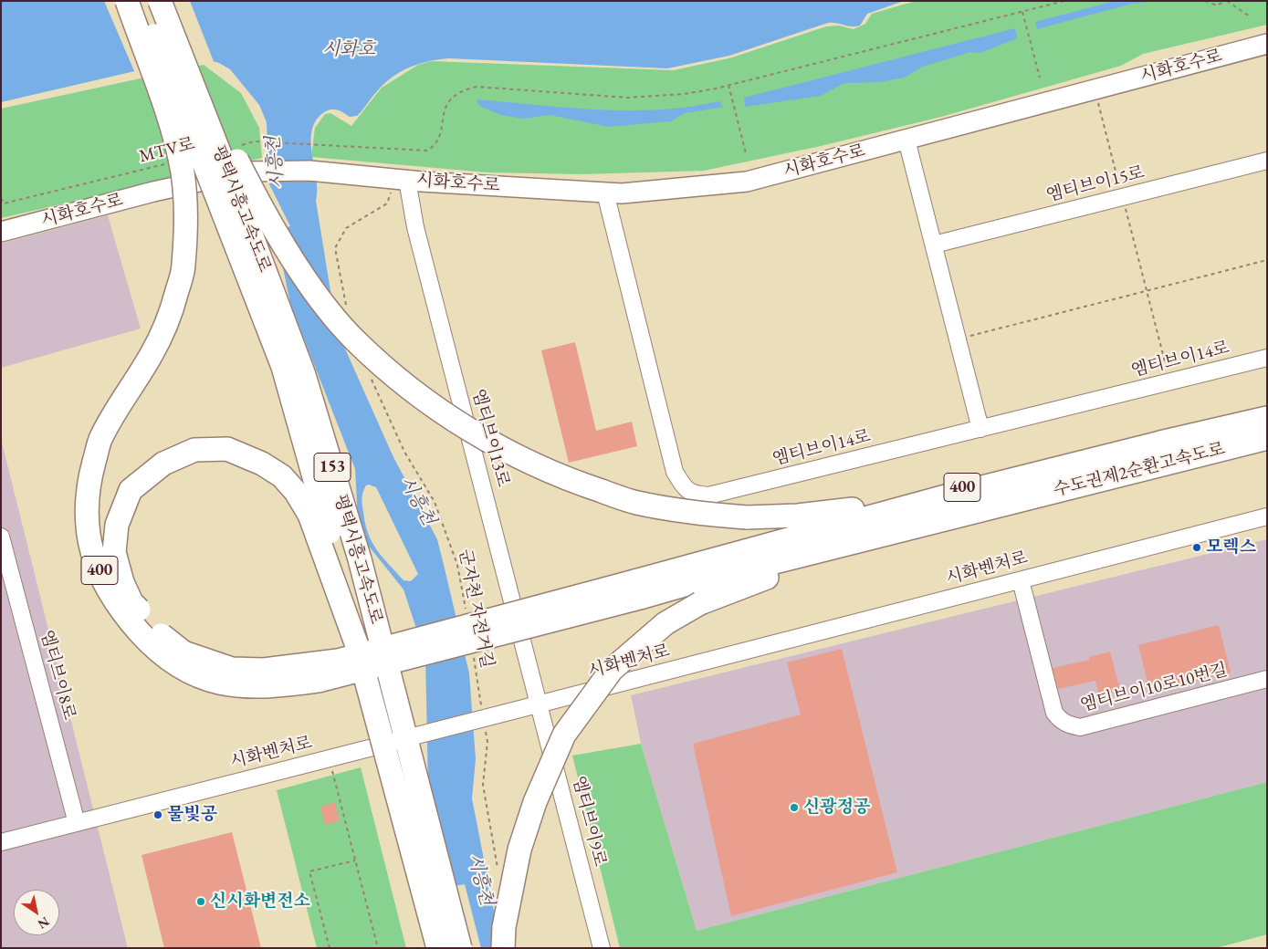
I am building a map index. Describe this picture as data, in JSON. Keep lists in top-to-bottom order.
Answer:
{
  "streets": {
    "highway": [
      "평택시흥고속도로",
      "153",
      "수도권제2순환고속도로",
      "400"
    ],
    "main road": ["시화호수로"],
    "street": [
      "엠티브이15로",
      "엠티브이14로",
      "엠티브이13로",
      "시화벤처로",
      "엠티브이8로",
      "엠티브이10로10번길",
      "엠티브이9로"
    ],
    "path": ["MTV로", "군자천 자전거길"]
  },
  "crossings": [
    ["시화호수로", "엠티브이14로"],
    ["시화호수로", "엠티브이13로"],
    ["엠티브이13로", "시화벤처로"],
    ["엠티브이13로", "엠티브이9로"],
    ["수도권제2순환고속도로", "400"],
    ["시화벤처로", "엠티브이8로"],
    ["시화벤처로", "엠티브이10로10번길"],
    ["시화벤처로", "엠티브이9로"]
  ],
  "water": ["시화호", "시흥천"],
  "places": [
    "모렉스",
    "신광정공",
    "물빛공",
    "신시화변전소"
  ],
  "north": "bottom right"
}
